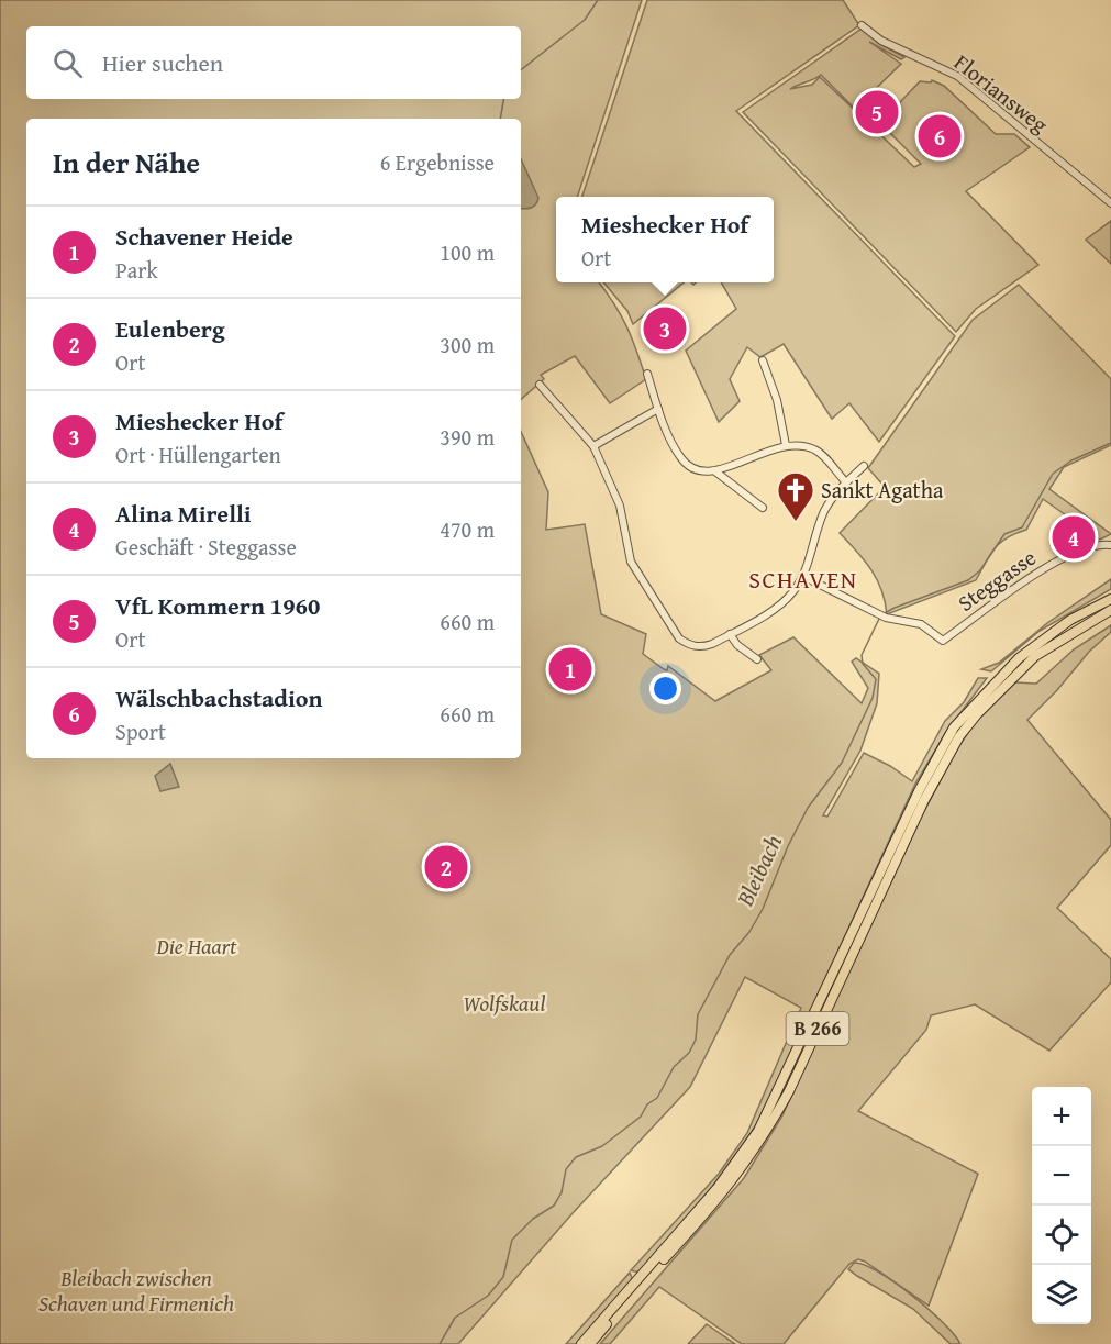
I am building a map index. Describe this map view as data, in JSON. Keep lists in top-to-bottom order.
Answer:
{
  "streets": {
    "main road": ["B 266"],
    "street": ["Floriansweg", "Steggasse"]
  },
  "districts": ["SCHAVEN"],
  "water": ["Bleibach"],
  "parks": ["Die Haart", "Wolfskaul", "Bleibach zwischen Schaven und Firmenich"],
  "places": {
    "church": ["Sankt Agatha"]
  },
  "page": {
    "search": "Hier suchen",
    "pins": [
      "5",
      "6",
      "3",
      "4",
      "1",
      "2"
    ],
    "heading": ["In der Nähe", "6 Ergebnisse"],
    "popup": ["Mieshecker Hof", "Ort"],
    "list": [
      {
        "mark": "1",
        "name": "Schavener Heide",
        "note": "Park",
        "value": "100 m"
      },
      {
        "mark": "2",
        "name": "Eulenberg",
        "note": "Ort",
        "value": "300 m"
      },
      {
        "mark": "3",
        "name": "Mieshecker Hof",
        "note": "Ort · Hüllengarten",
        "value": "390 m"
      },
      {
        "mark": "4",
        "name": "Alina Mirelli",
        "note": "Geschäft · Steggasse",
        "value": "470 m"
      },
      {
        "mark": "5",
        "name": "VfL Kommern 1960",
        "note": "Ort",
        "value": "660 m"
      },
      {
        "mark": "6",
        "name": "Wälschbachstadion",
        "note": "Sport",
        "value": "660 m"
      }
    ],
    "map_buttons": ["+", "−"]
  }
}
